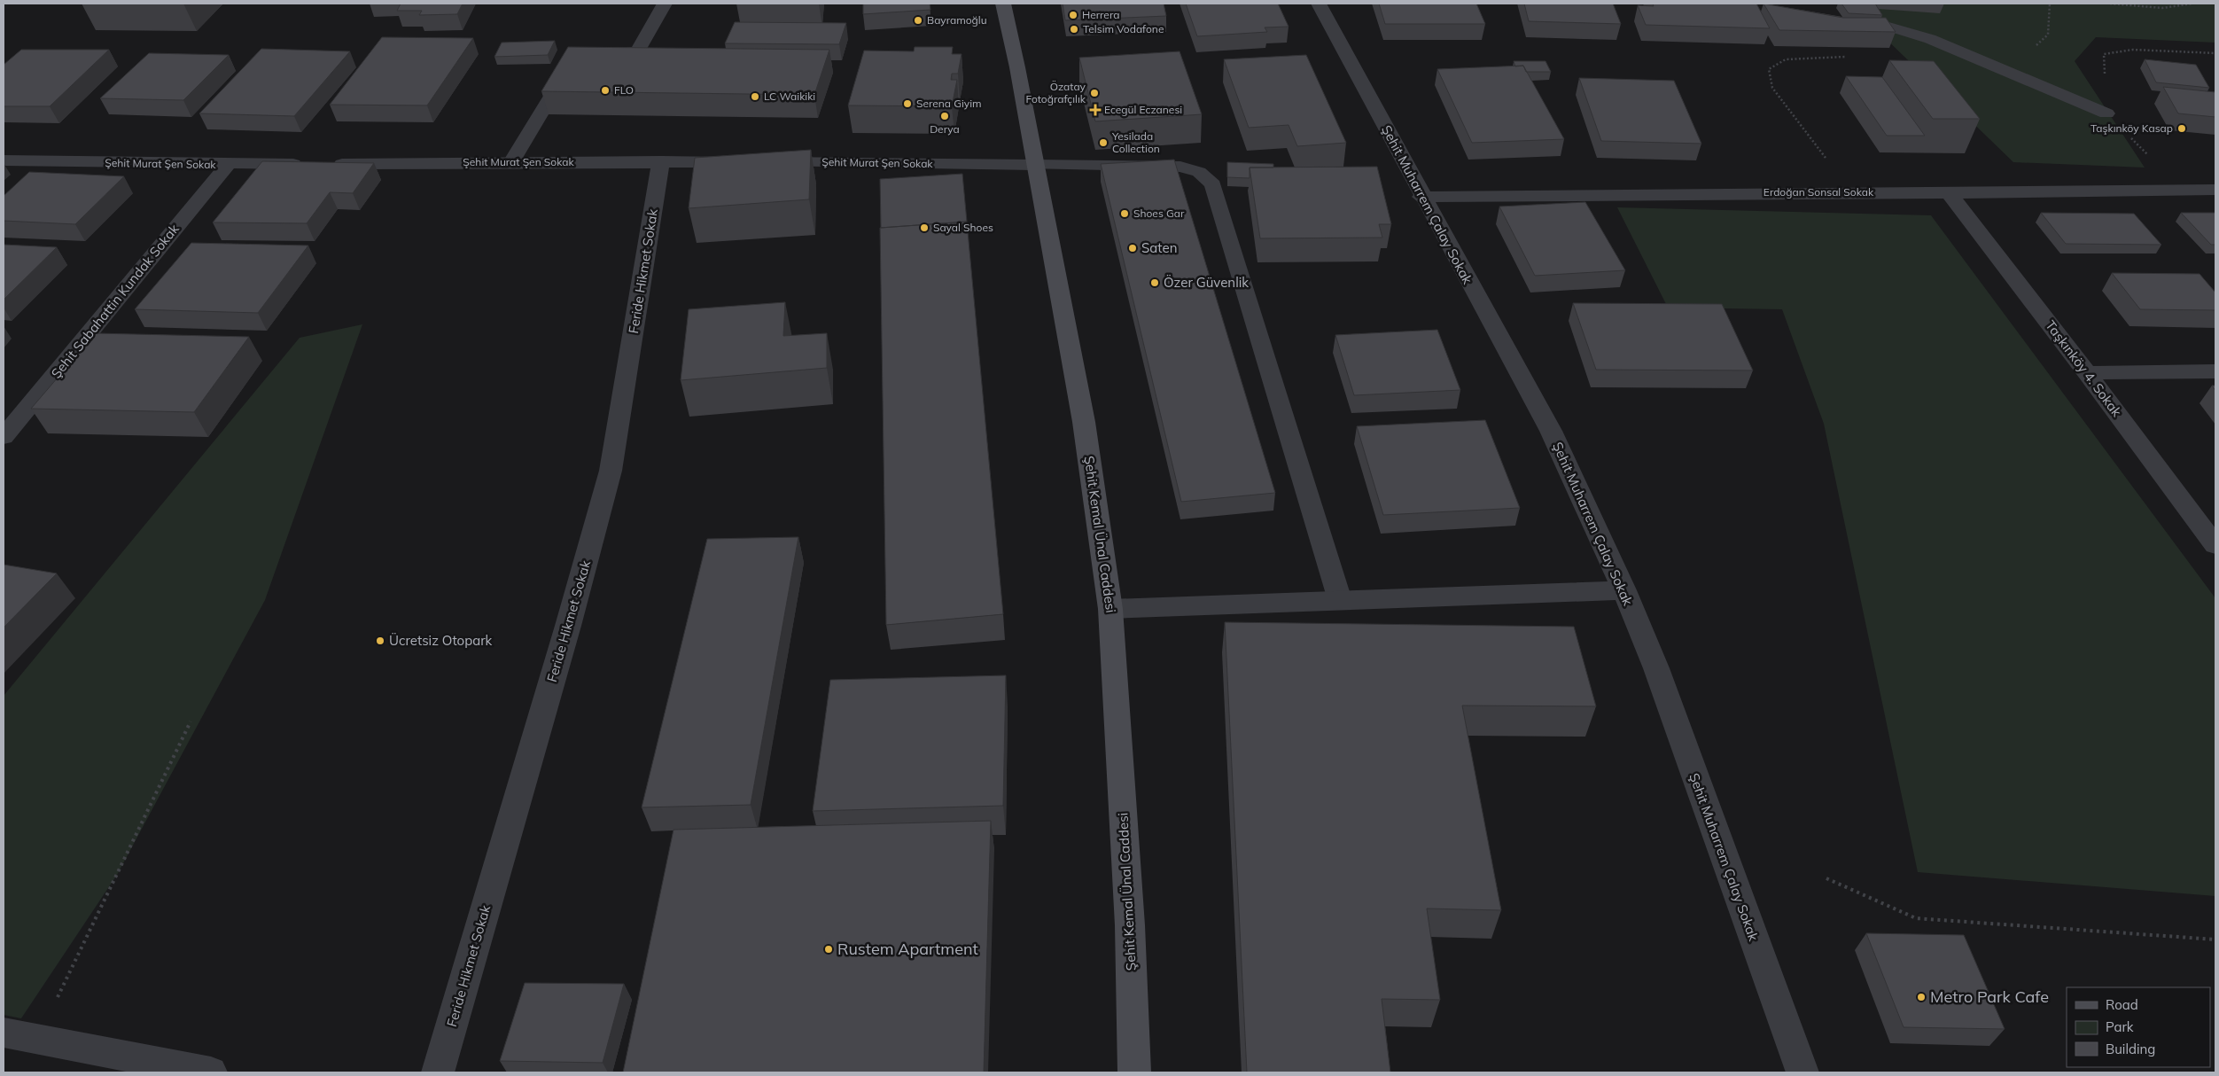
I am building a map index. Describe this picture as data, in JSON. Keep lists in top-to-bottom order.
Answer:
{
  "streets": {
    "street": [
      "Şehit Murat Şen Sokak",
      "Erdoğan Sonsal Sokak",
      "Şehit Muharrem Çalay Sokak",
      "Feride Hikmet Sokak",
      "Şehit Sabahattin Kundak Sokak",
      "Taşkınköy 4. Sokak",
      "Şehit Kemal Ünal Caddesi"
    ]
  },
  "crossings": [
    ["Şehit Murat Şen Sokak", "Feride Hikmet Sokak"],
    ["Şehit Murat Şen Sokak", "Şehit Sabahattin Kundak Sokak"],
    ["Şehit Murat Şen Sokak", "Şehit Kemal Ünal Caddesi"],
    ["Erdoğan Sonsal Sokak", "Şehit Muharrem Çalay Sokak"],
    ["Erdoğan Sonsal Sokak", "Taşkınköy 4. Sokak"]
  ],
  "places": {
    "other": [
      "Herrera",
      "Bayramoğlu",
      "Telsim Vodafone",
      "FLO",
      "Özatay Fotoğrafçılık",
      "LC Waikiki",
      "Serena Giyim",
      "Derya",
      "Taşkınköy Kasap",
      "Yesilada Collection",
      "Shoes Gar",
      "Sayal Shoes",
      "Saten",
      "Özer Güvenlik",
      "Ücretsiz Otopark",
      "Rustem Apartment",
      "Metro Park Cafe"
    ],
    "health": ["Ecegül Eczanesi"]
  },
  "legend": ["Road", "Park", "Building"]
}
